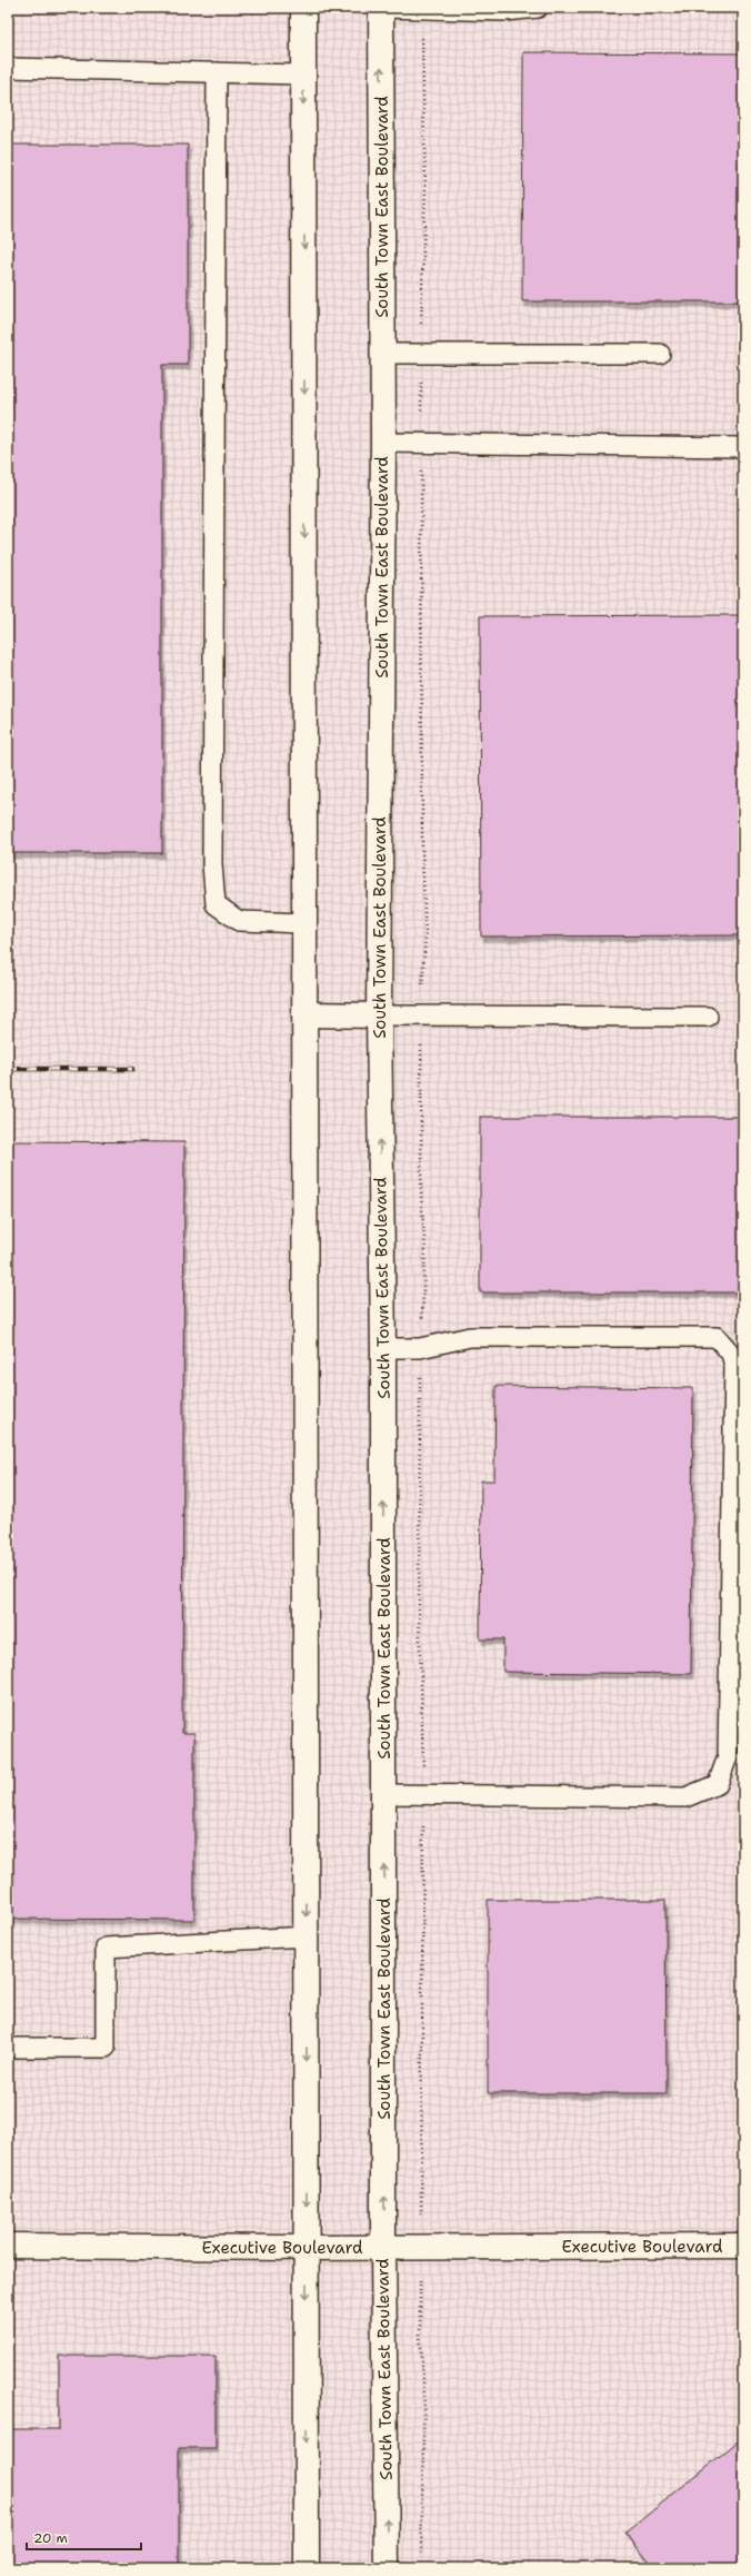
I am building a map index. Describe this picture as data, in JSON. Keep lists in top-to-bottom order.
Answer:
{
  "streets": {
    "main road": ["South Town East Boulevard", "Executive Boulevard"]
  },
  "crossings": [
    ["South Town East Boulevard", "Executive Boulevard"]
  ],
  "scale_bar": "20 m"
}
